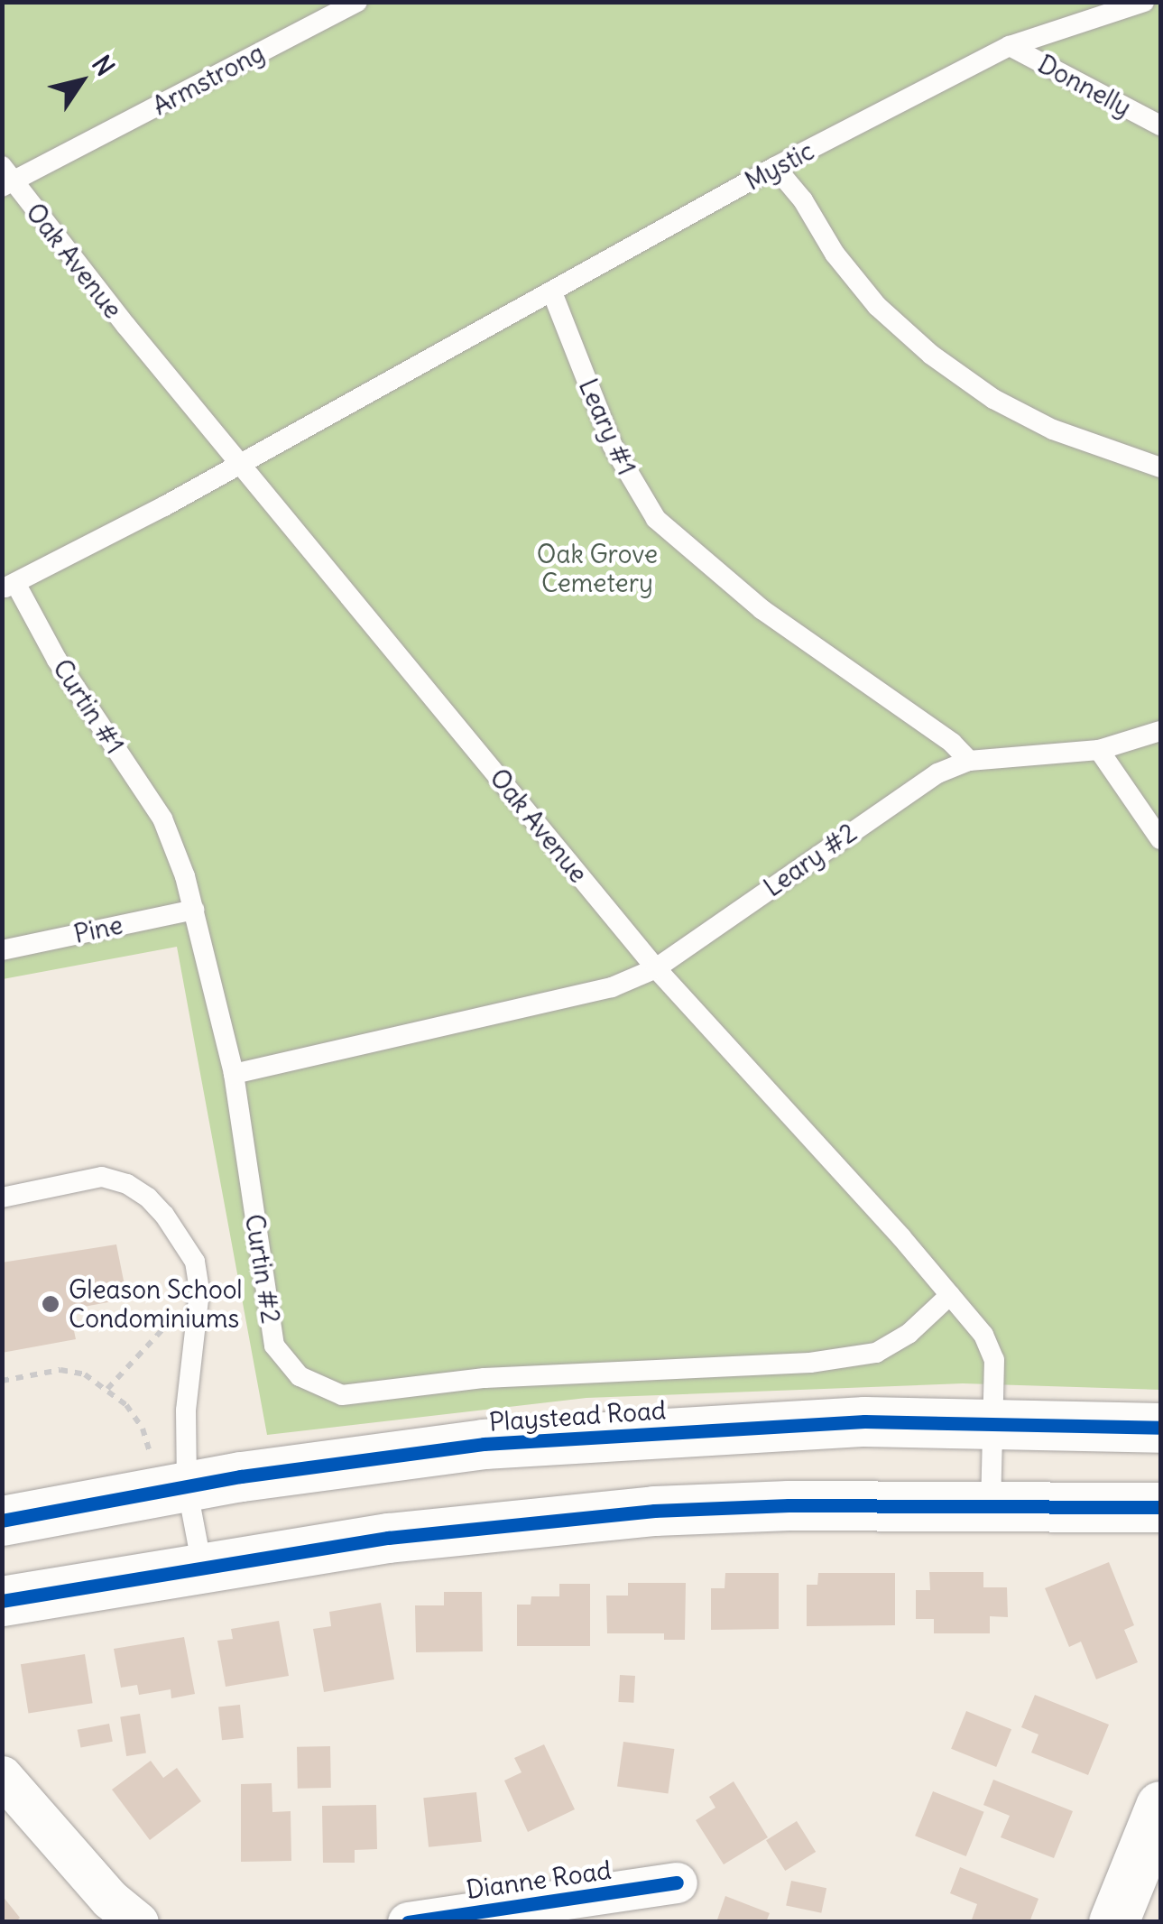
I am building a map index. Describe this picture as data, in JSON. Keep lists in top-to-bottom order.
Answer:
{
  "streets": {
    "main road": ["Playstead Road"],
    "street": ["Dianne Road"],
    "lane": [
      "Armstrong",
      "Donnelly",
      "Mystic",
      "Oak Avenue",
      "Leary #1",
      "Curtin #1",
      "Leary #2",
      "Pine",
      "Curtin #2"
    ]
  },
  "crossings": [
    ["Armstrong", "Oak Avenue"],
    ["Donnelly", "Mystic"],
    ["Mystic", "Leary #1"],
    ["Oak Avenue", "Curtin #1"],
    ["Oak Avenue", "Leary #2"],
    ["Oak Avenue", "Curtin #2"],
    ["Oak Avenue", "Playstead Road"],
    ["Leary #1", "Leary #2"],
    ["Curtin #1", "Pine"],
    ["Curtin #1", "Curtin #2"]
  ],
  "parks": ["Oak Grove Cemetery"],
  "places": ["Gleason School Condominiums"],
  "north": "top right"
}
